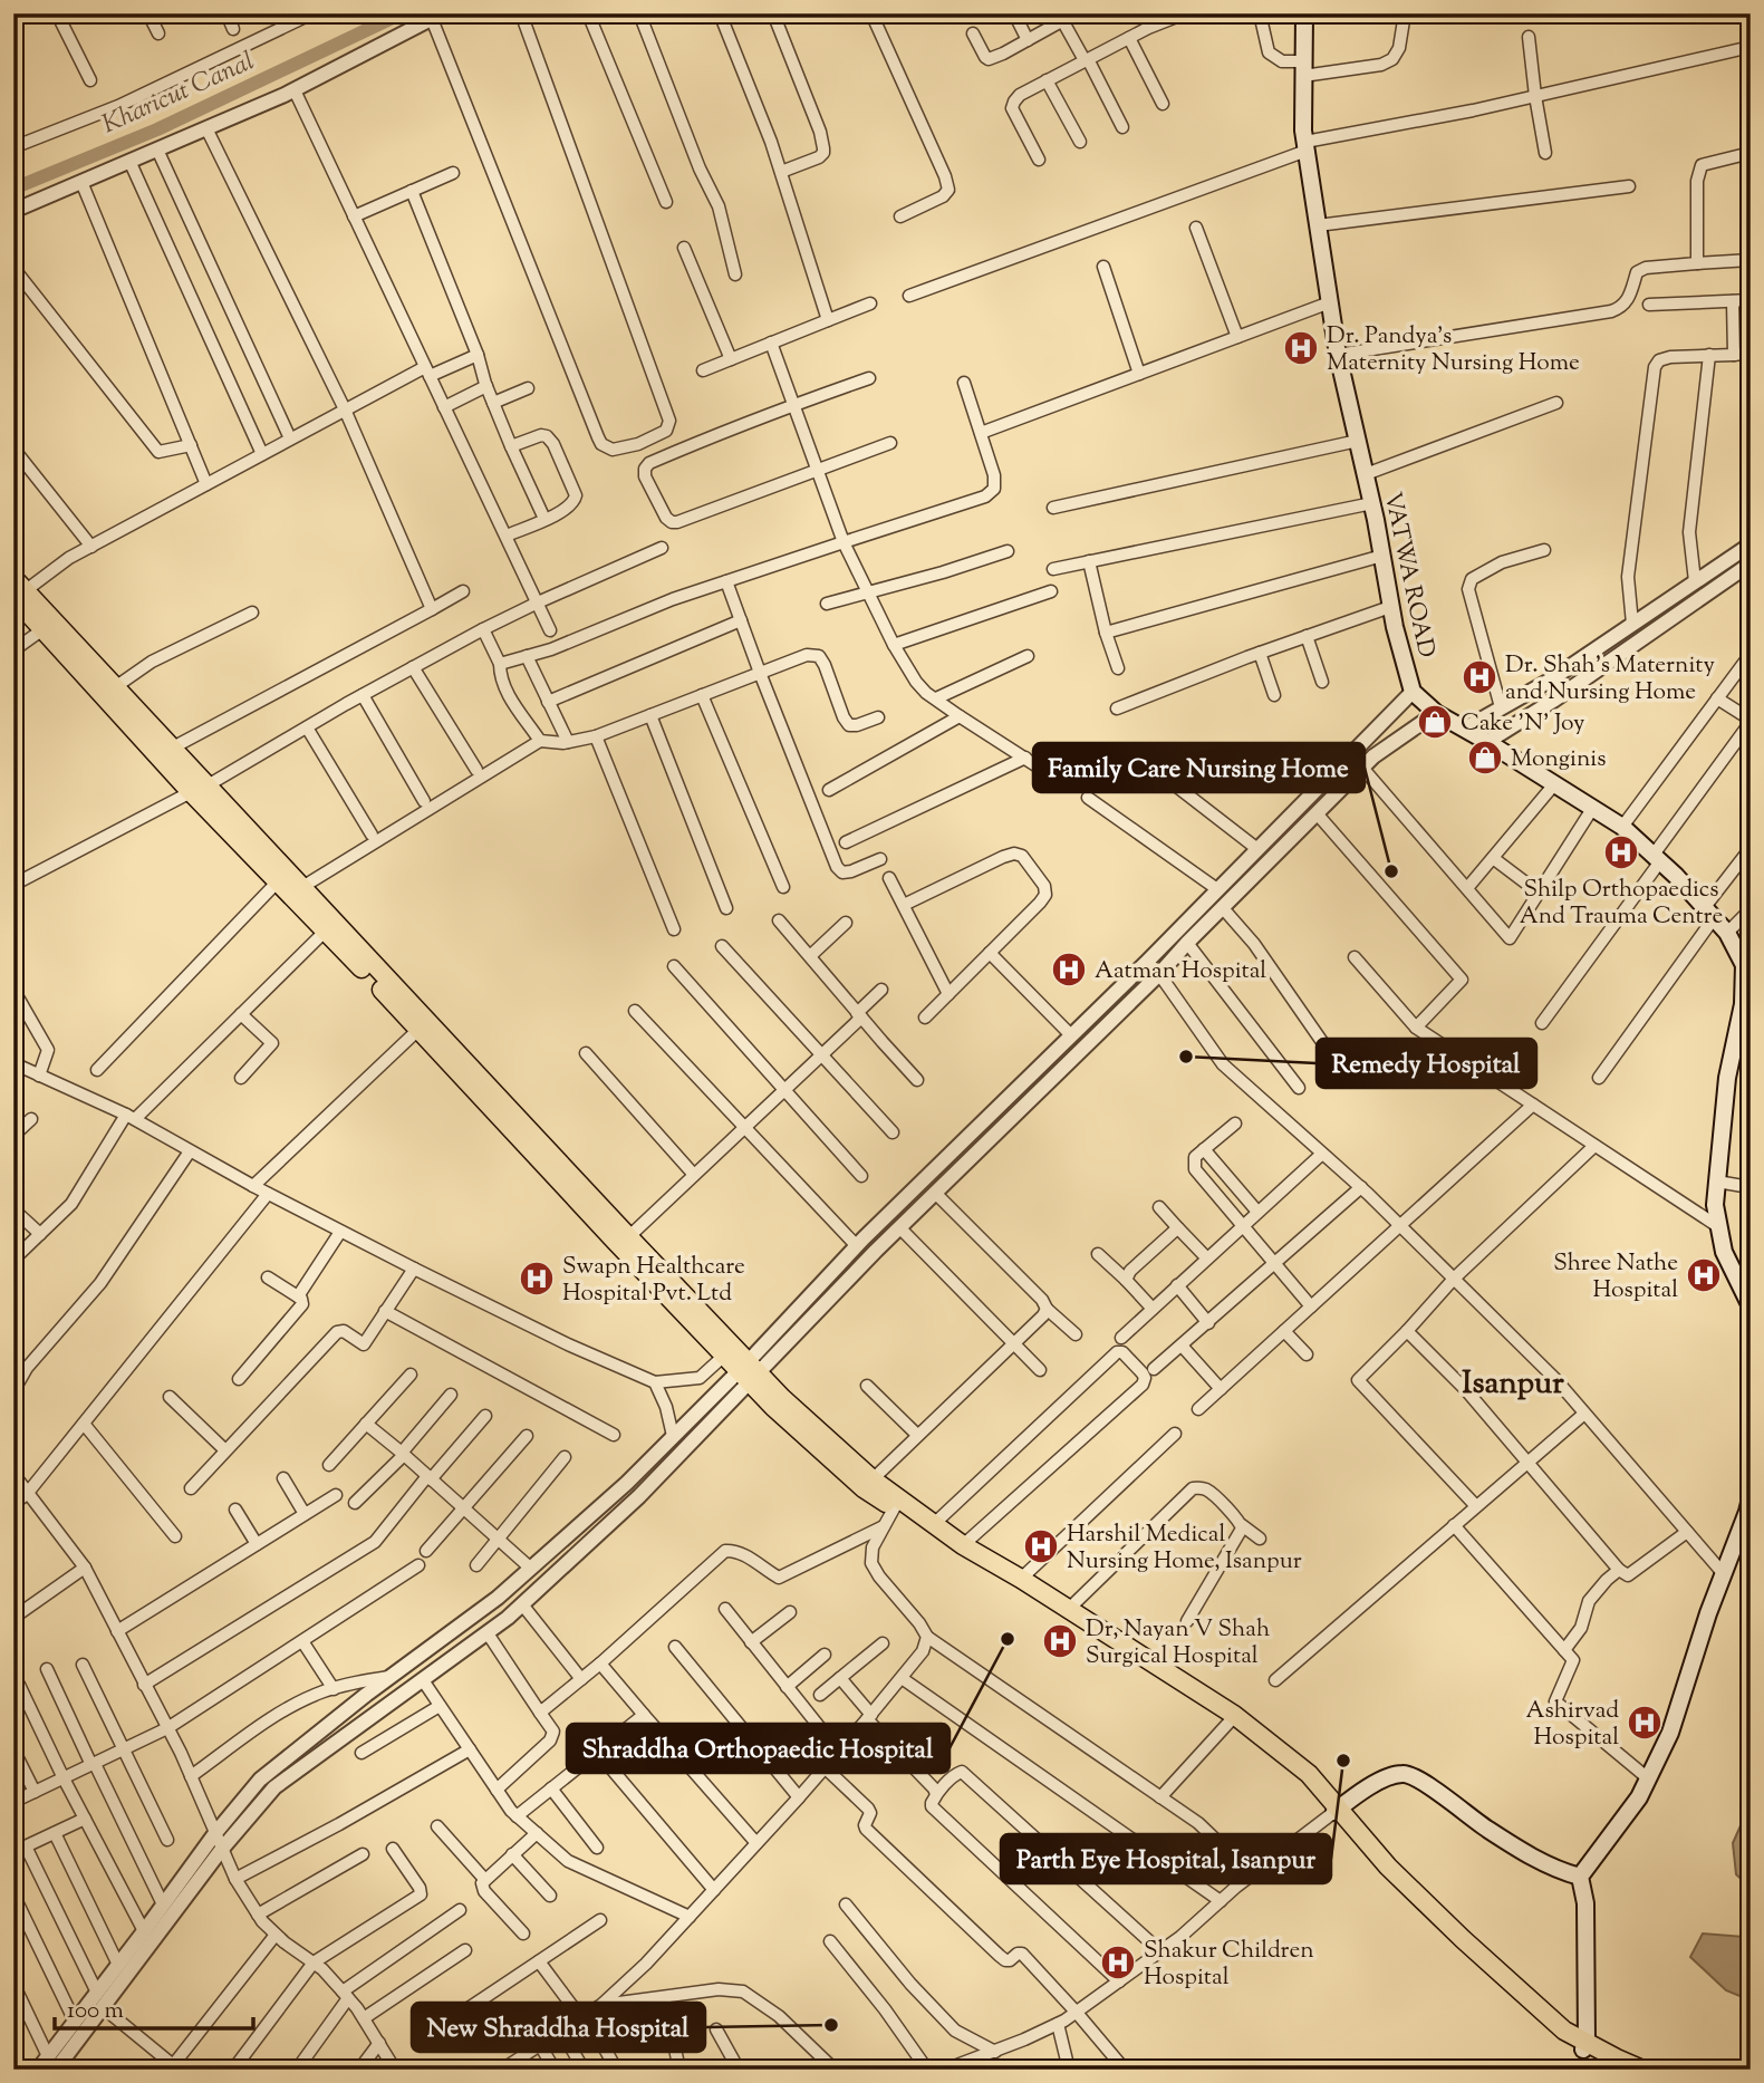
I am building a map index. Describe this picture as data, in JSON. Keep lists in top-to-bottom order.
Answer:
{
  "streets": {
    "main road": ["VATWA ROAD"]
  },
  "districts": ["Isanpur"],
  "water": ["Kharicut Canal"],
  "places": {
    "hospital": [
      "Dr. Pandya's Maternity Nursing Home",
      "Dr. Shah's Maternity and Nursing Home",
      "Shilp Orthopaedics And Trauma Centre",
      "Aatman Hospital",
      "Shree Nathe Hospital",
      "Swapn Healthcare Hospital Pvt. Ltd",
      "Harshil Medical Nursing Home, Isanpur",
      "Dr, Nayan V Shah Surgical Hospital",
      "Ashirvad Hospital",
      "Shakur Children Hospital"
    ],
    "shop": ["Cake 'N' Joy", "Monginis"],
    "other": [
      "Family Care Nursing Home",
      "Remedy Hospital",
      "Shraddha Orthopaedic Hospital",
      "Parth Eye Hospital, Isanpur",
      "New Shraddha Hospital"
    ]
  },
  "scale_bar": "100 m"
}
